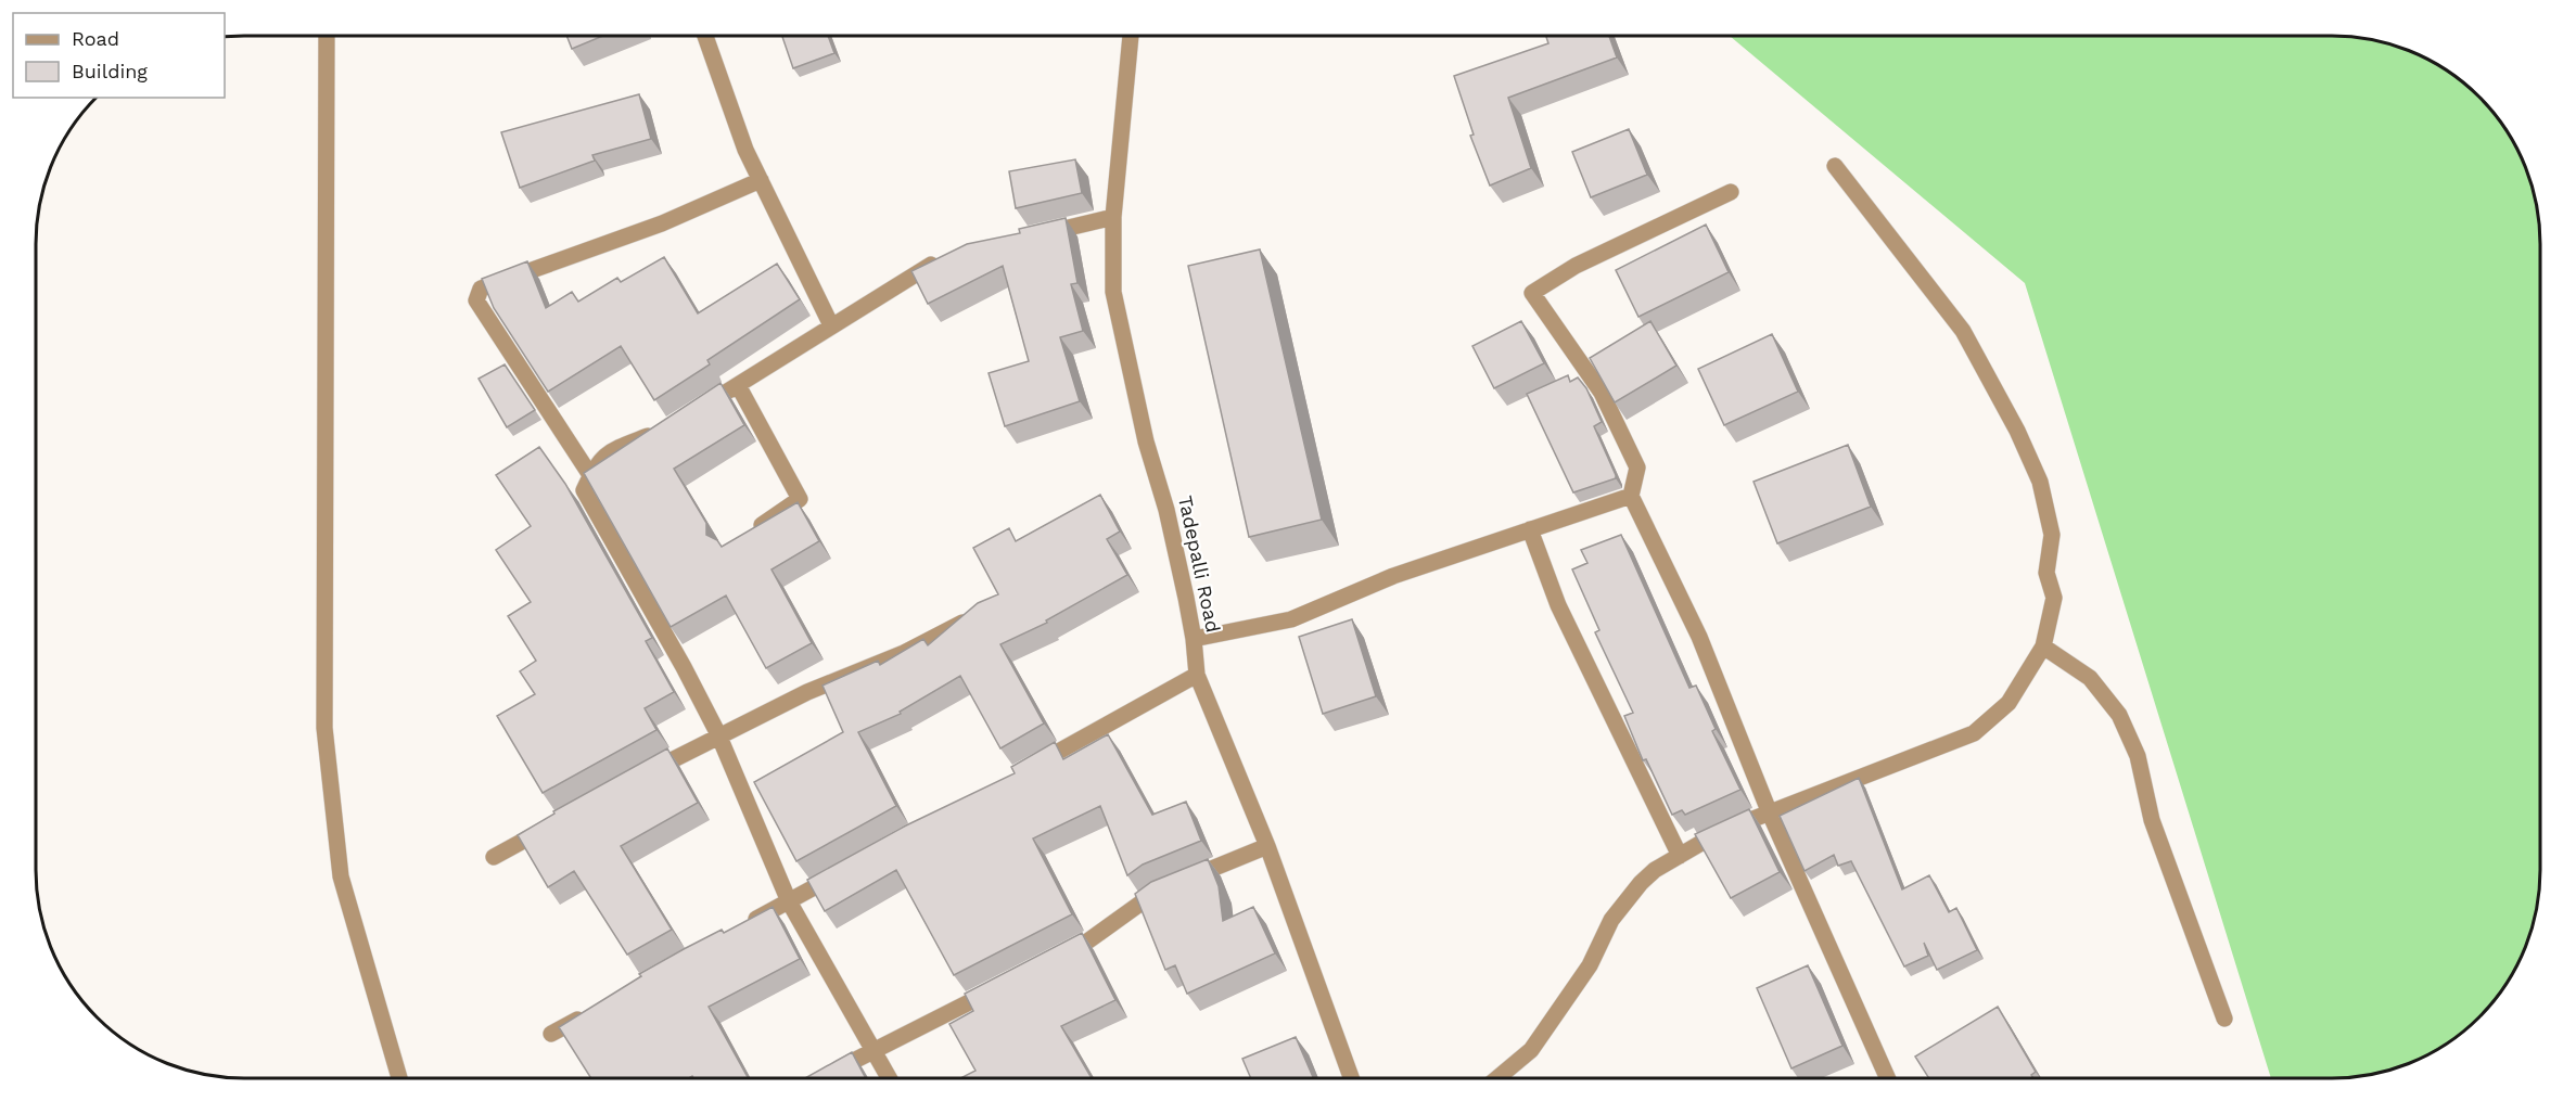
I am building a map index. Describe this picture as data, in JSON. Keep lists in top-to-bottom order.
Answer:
{
  "streets": {
    "street": ["Tadepalli Road"]
  },
  "legend": ["Road", "Building"]
}
